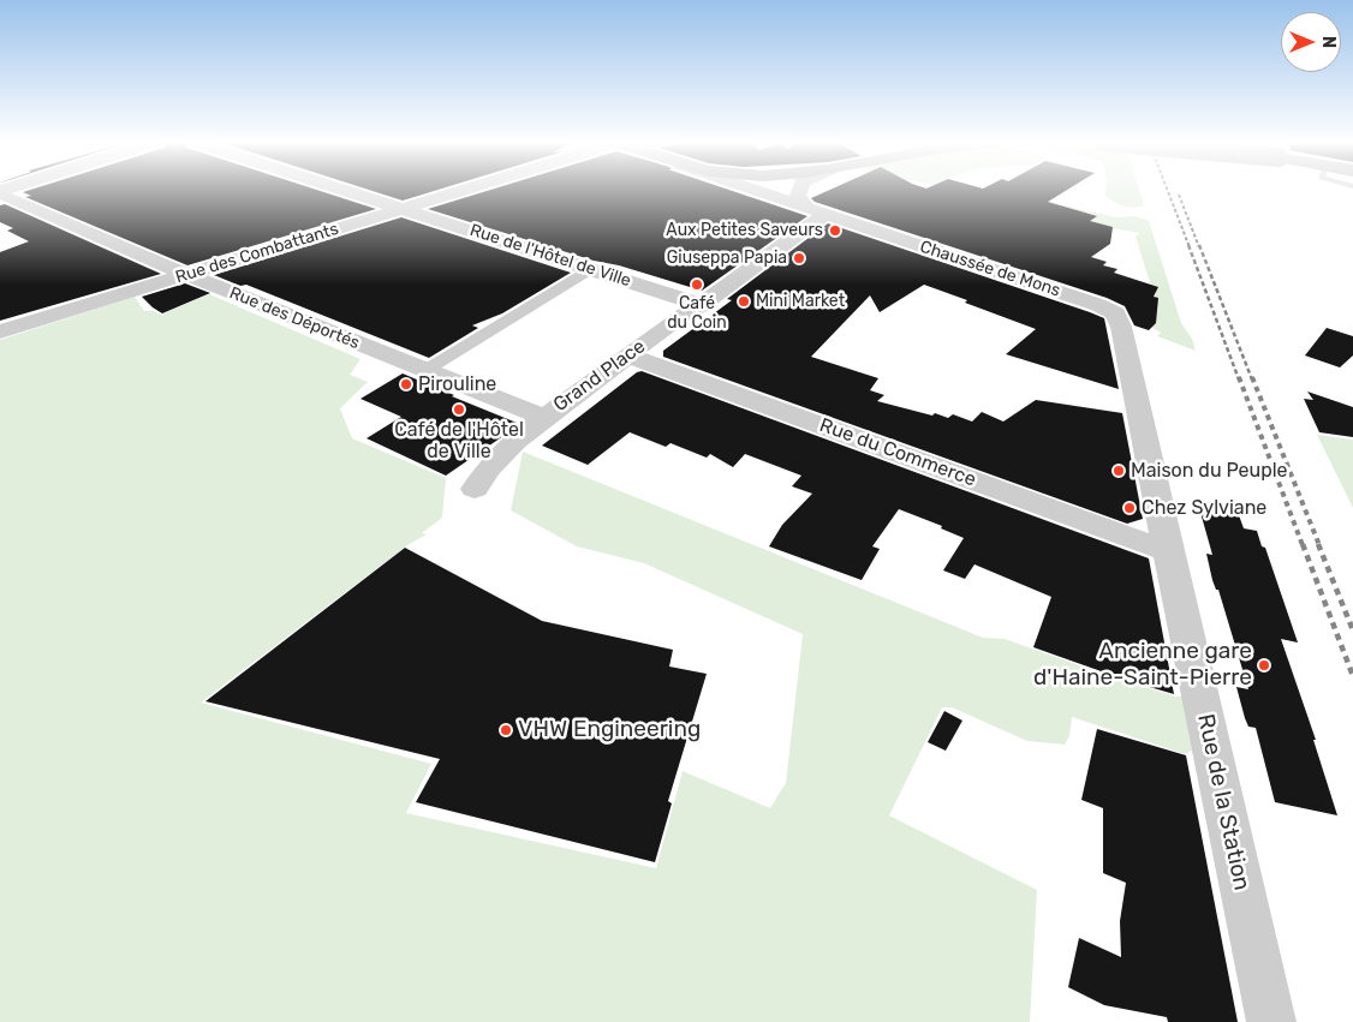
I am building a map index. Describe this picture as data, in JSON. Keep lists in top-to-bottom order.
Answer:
{
  "streets": {
    "street": [
      "Rue des Combattants",
      "Rue de l'Hôtel de Ville",
      "Chaussée de Mons",
      "Rue des Déportés",
      "Grand Place",
      "Rue du Commerce",
      "Rue de la Station"
    ]
  },
  "crossings": [
    ["Rue des Combattants", "Rue de l'Hôtel de Ville"],
    ["Rue des Combattants", "Rue des Déportés"],
    ["Rue de l'Hôtel de Ville", "Grand Place"],
    ["Chaussée de Mons", "Grand Place"],
    ["Chaussée de Mons", "Rue de la Station"],
    ["Rue des Déportés", "Grand Place"],
    ["Grand Place", "Rue du Commerce"],
    ["Rue du Commerce", "Rue de la Station"]
  ],
  "places": [
    "Aux Petites Saveurs",
    "Giuseppa Papia",
    "Café du Coin",
    "Mini Market",
    "Pirouline",
    "Café de l'Hôtel de Ville",
    "Maison du Peuple",
    "Chez Sylviane",
    "Ancienne gare d'Haine-Saint-Pierre",
    "VHW Engineering"
  ],
  "north": "right"
}
